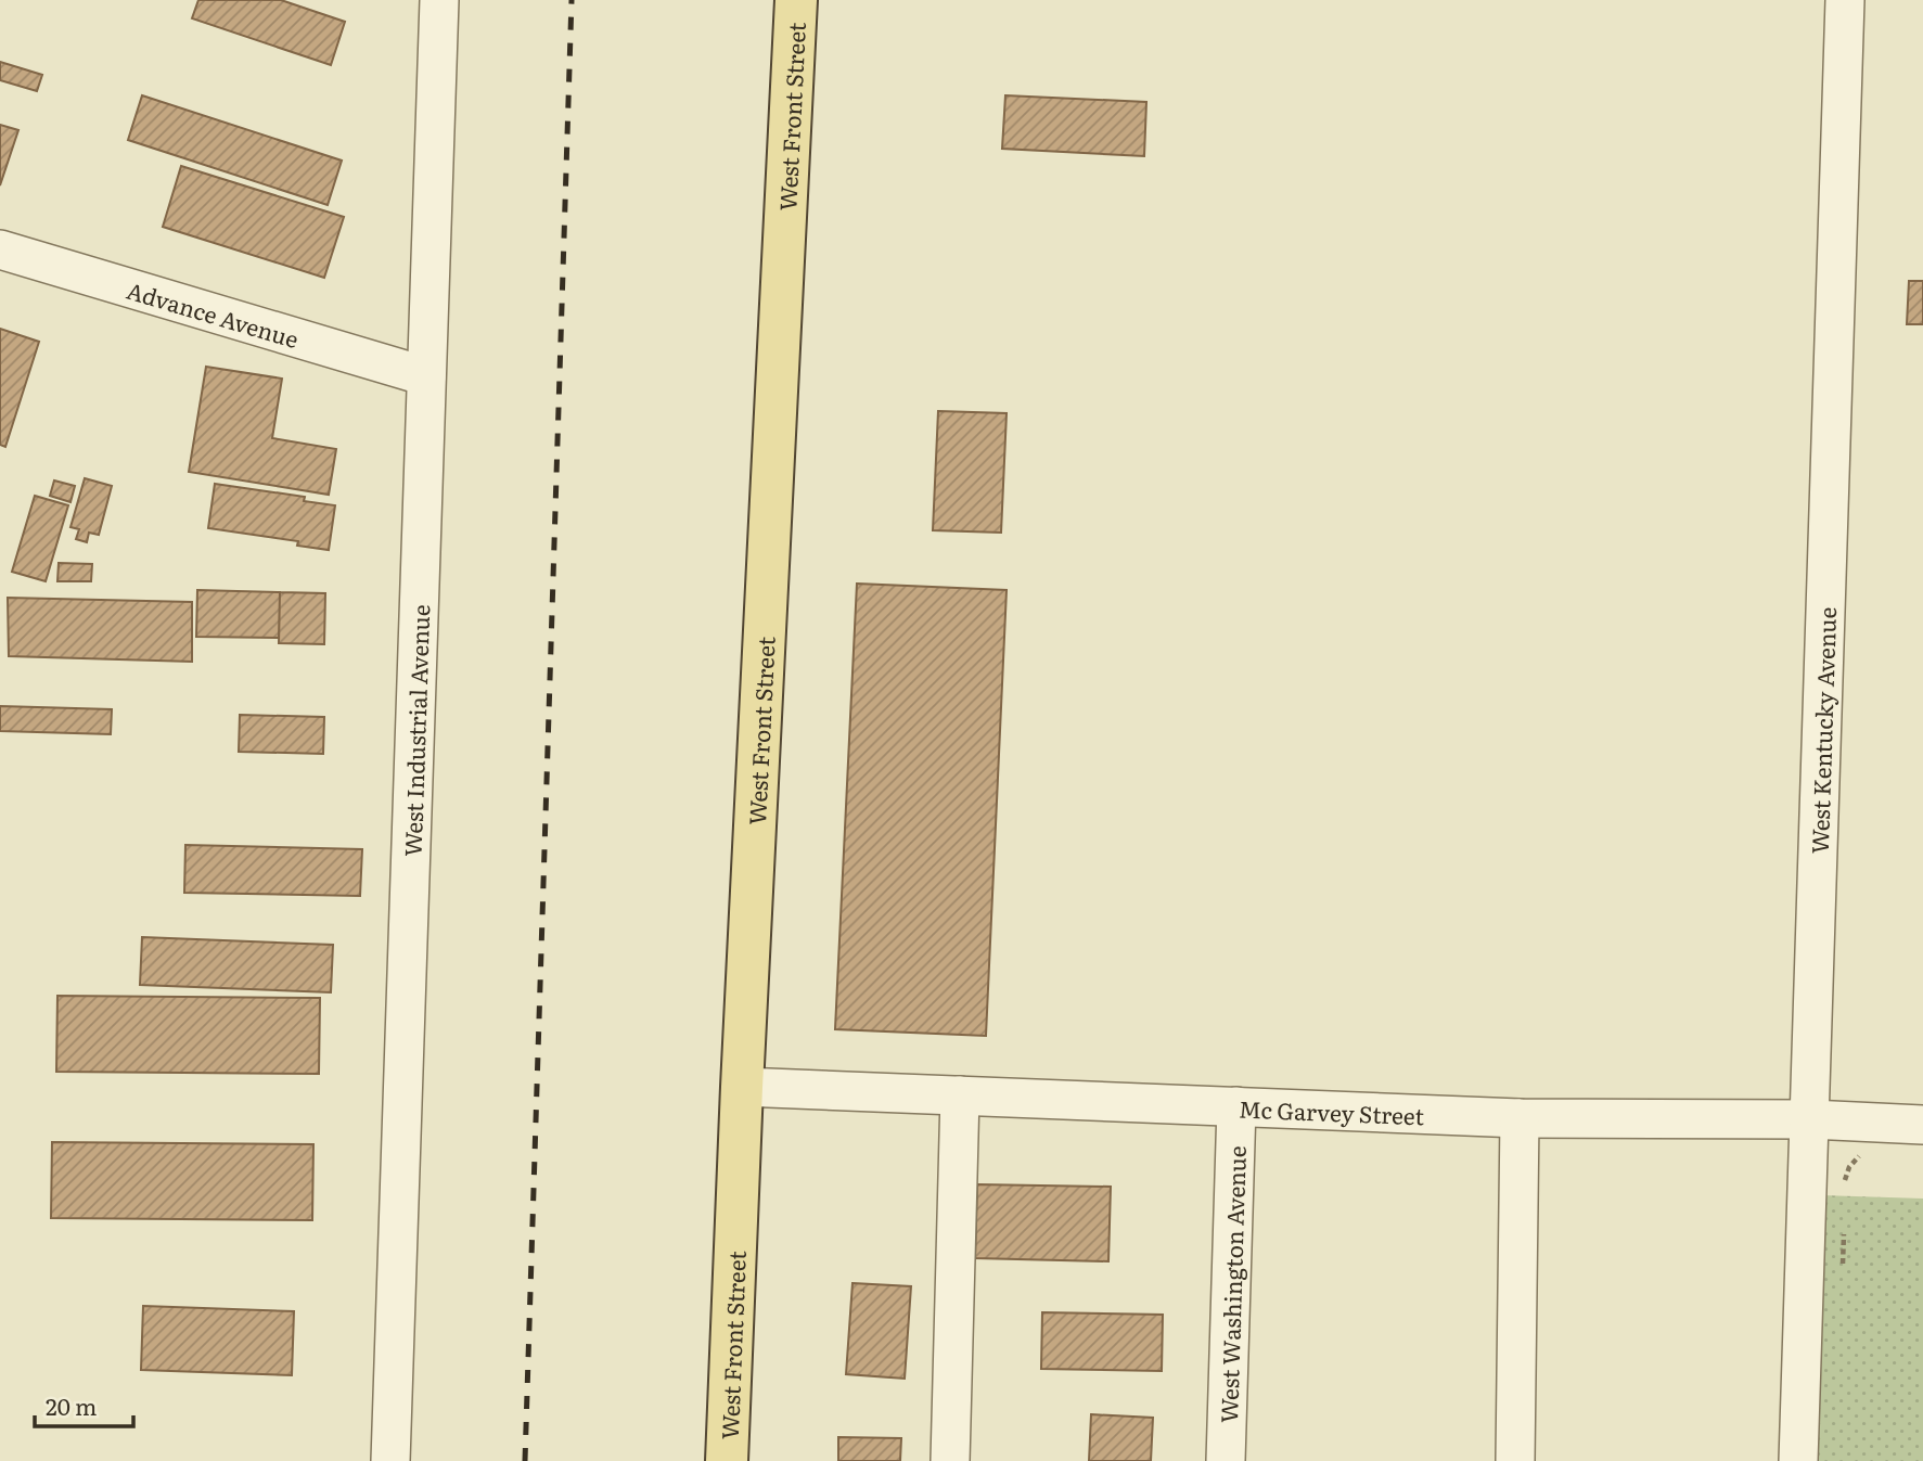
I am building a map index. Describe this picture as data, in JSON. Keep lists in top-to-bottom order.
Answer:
{
  "streets": {
    "main road": ["West Front Street"],
    "street": [
      "Advance Avenue",
      "West Industrial Avenue",
      "West Kentucky Avenue",
      "Mc Garvey Street",
      "West Washington Avenue"
    ]
  },
  "crossings": [
    ["West Front Street", "Mc Garvey Street"],
    ["Advance Avenue", "West Industrial Avenue"],
    ["West Kentucky Avenue", "Mc Garvey Street"],
    ["Mc Garvey Street", "West Washington Avenue"]
  ],
  "scale_bar": "20 m"
}
